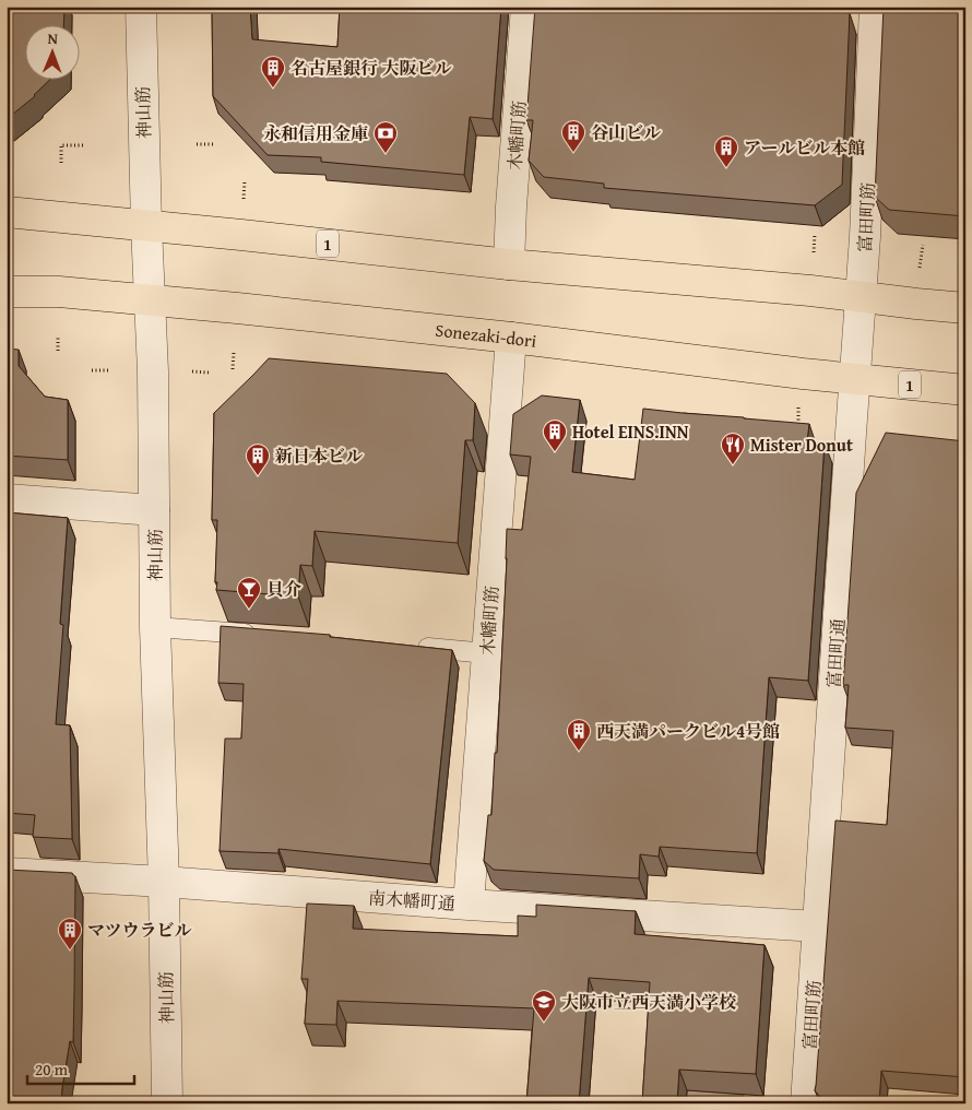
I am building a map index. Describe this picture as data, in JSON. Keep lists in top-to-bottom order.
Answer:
{
  "streets": {
    "highway": ["1", "Sonezaki-dori"],
    "street": [
      "神山筋",
      "木幡町筋",
      "富田町筋",
      "富田町通",
      "南木幡町通"
    ]
  },
  "crossings": [
    ["神山筋", "1"],
    ["神山筋", "Sonezaki-dori"],
    ["神山筋", "南木幡町通"],
    ["木幡町筋", "1"],
    ["木幡町筋", "Sonezaki-dori"],
    ["木幡町筋", "南木幡町通"],
    ["富田町筋", "1"],
    ["富田町筋", "Sonezaki-dori"],
    ["富田町筋", "富田町通"],
    ["富田町筋", "南木幡町通"],
    ["Sonezaki-dori", "富田町通"],
    ["富田町通", "南木幡町通"]
  ],
  "places": {
    "building": [
      "名古屋銀行 大阪ビル",
      "谷山ビル",
      "アールビル本館",
      "Hotel EINS.INN",
      "新日本ビル",
      "西天満パークビル4号館",
      "マツウラビル"
    ],
    "bank": ["永和信用金庫"],
    "restaurant": ["Mister Donut"],
    "bar": ["貝介"],
    "school or university": ["大阪市立西天満小学校"]
  },
  "scale_bar": "20 m",
  "north": "top"
}
